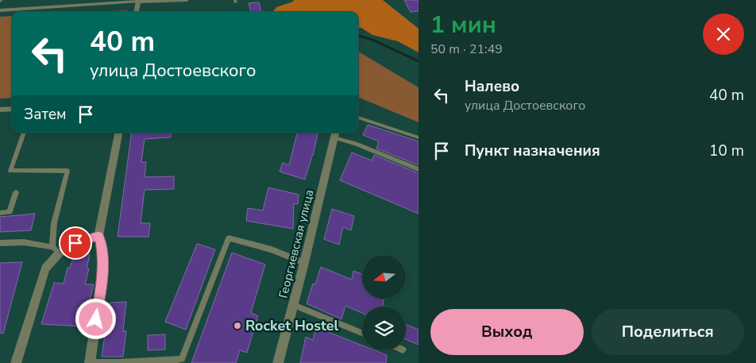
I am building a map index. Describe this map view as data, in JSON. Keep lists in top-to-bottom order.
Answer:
{
  "streets": {
    "street": ["Георгиевская улица"]
  },
  "places": ["Rocket Hostel"],
  "north": "left",
  "page": {
    "heading": ["1 мин", "50 m · 21:49"],
    "turn": ["40 m", "улица Достоевского"],
    "list": [
      {
        "name": "Налево",
        "note": "улица Достоевского",
        "value": "40 m"
      },
      {
        "name": "Пункт назначения",
        "value": "10 m"
      }
    ],
    "then": "Затем",
    "buttons": ["Выход", "Поделиться"]
  }
}
